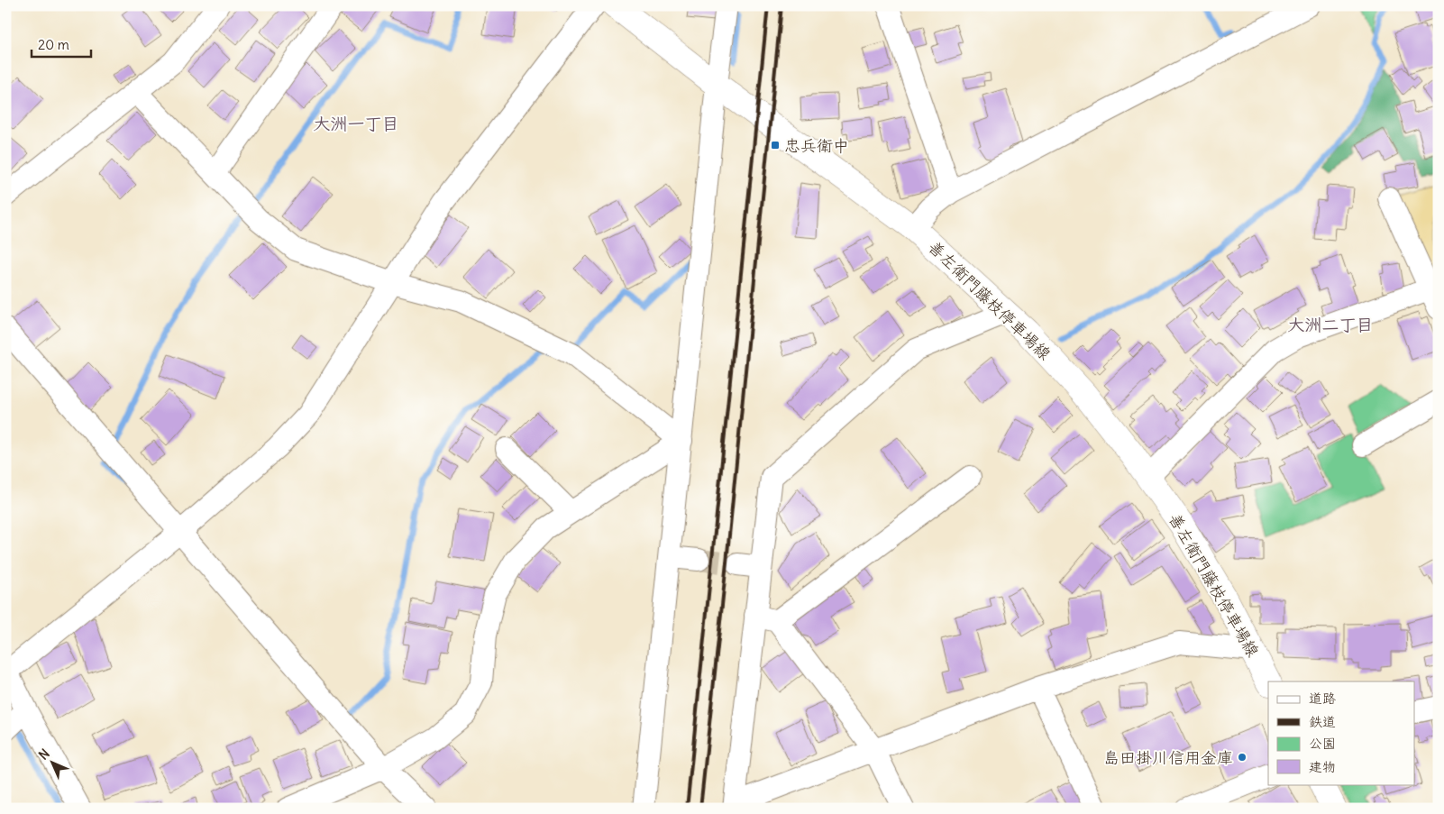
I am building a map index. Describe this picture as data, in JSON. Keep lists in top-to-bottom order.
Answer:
{
  "streets": {
    "main road": ["善左衛門藤枝停車場線"]
  },
  "districts": ["大洲一丁目", "大洲二丁目"],
  "places": {
    "transit": ["忠兵衛中"],
    "other": ["島田掛川信用金庫"]
  },
  "legend": [
    "道路",
    "鉄道",
    "公園",
    "建物"
  ],
  "scale_bar": "20 m",
  "north": "top left"
}
